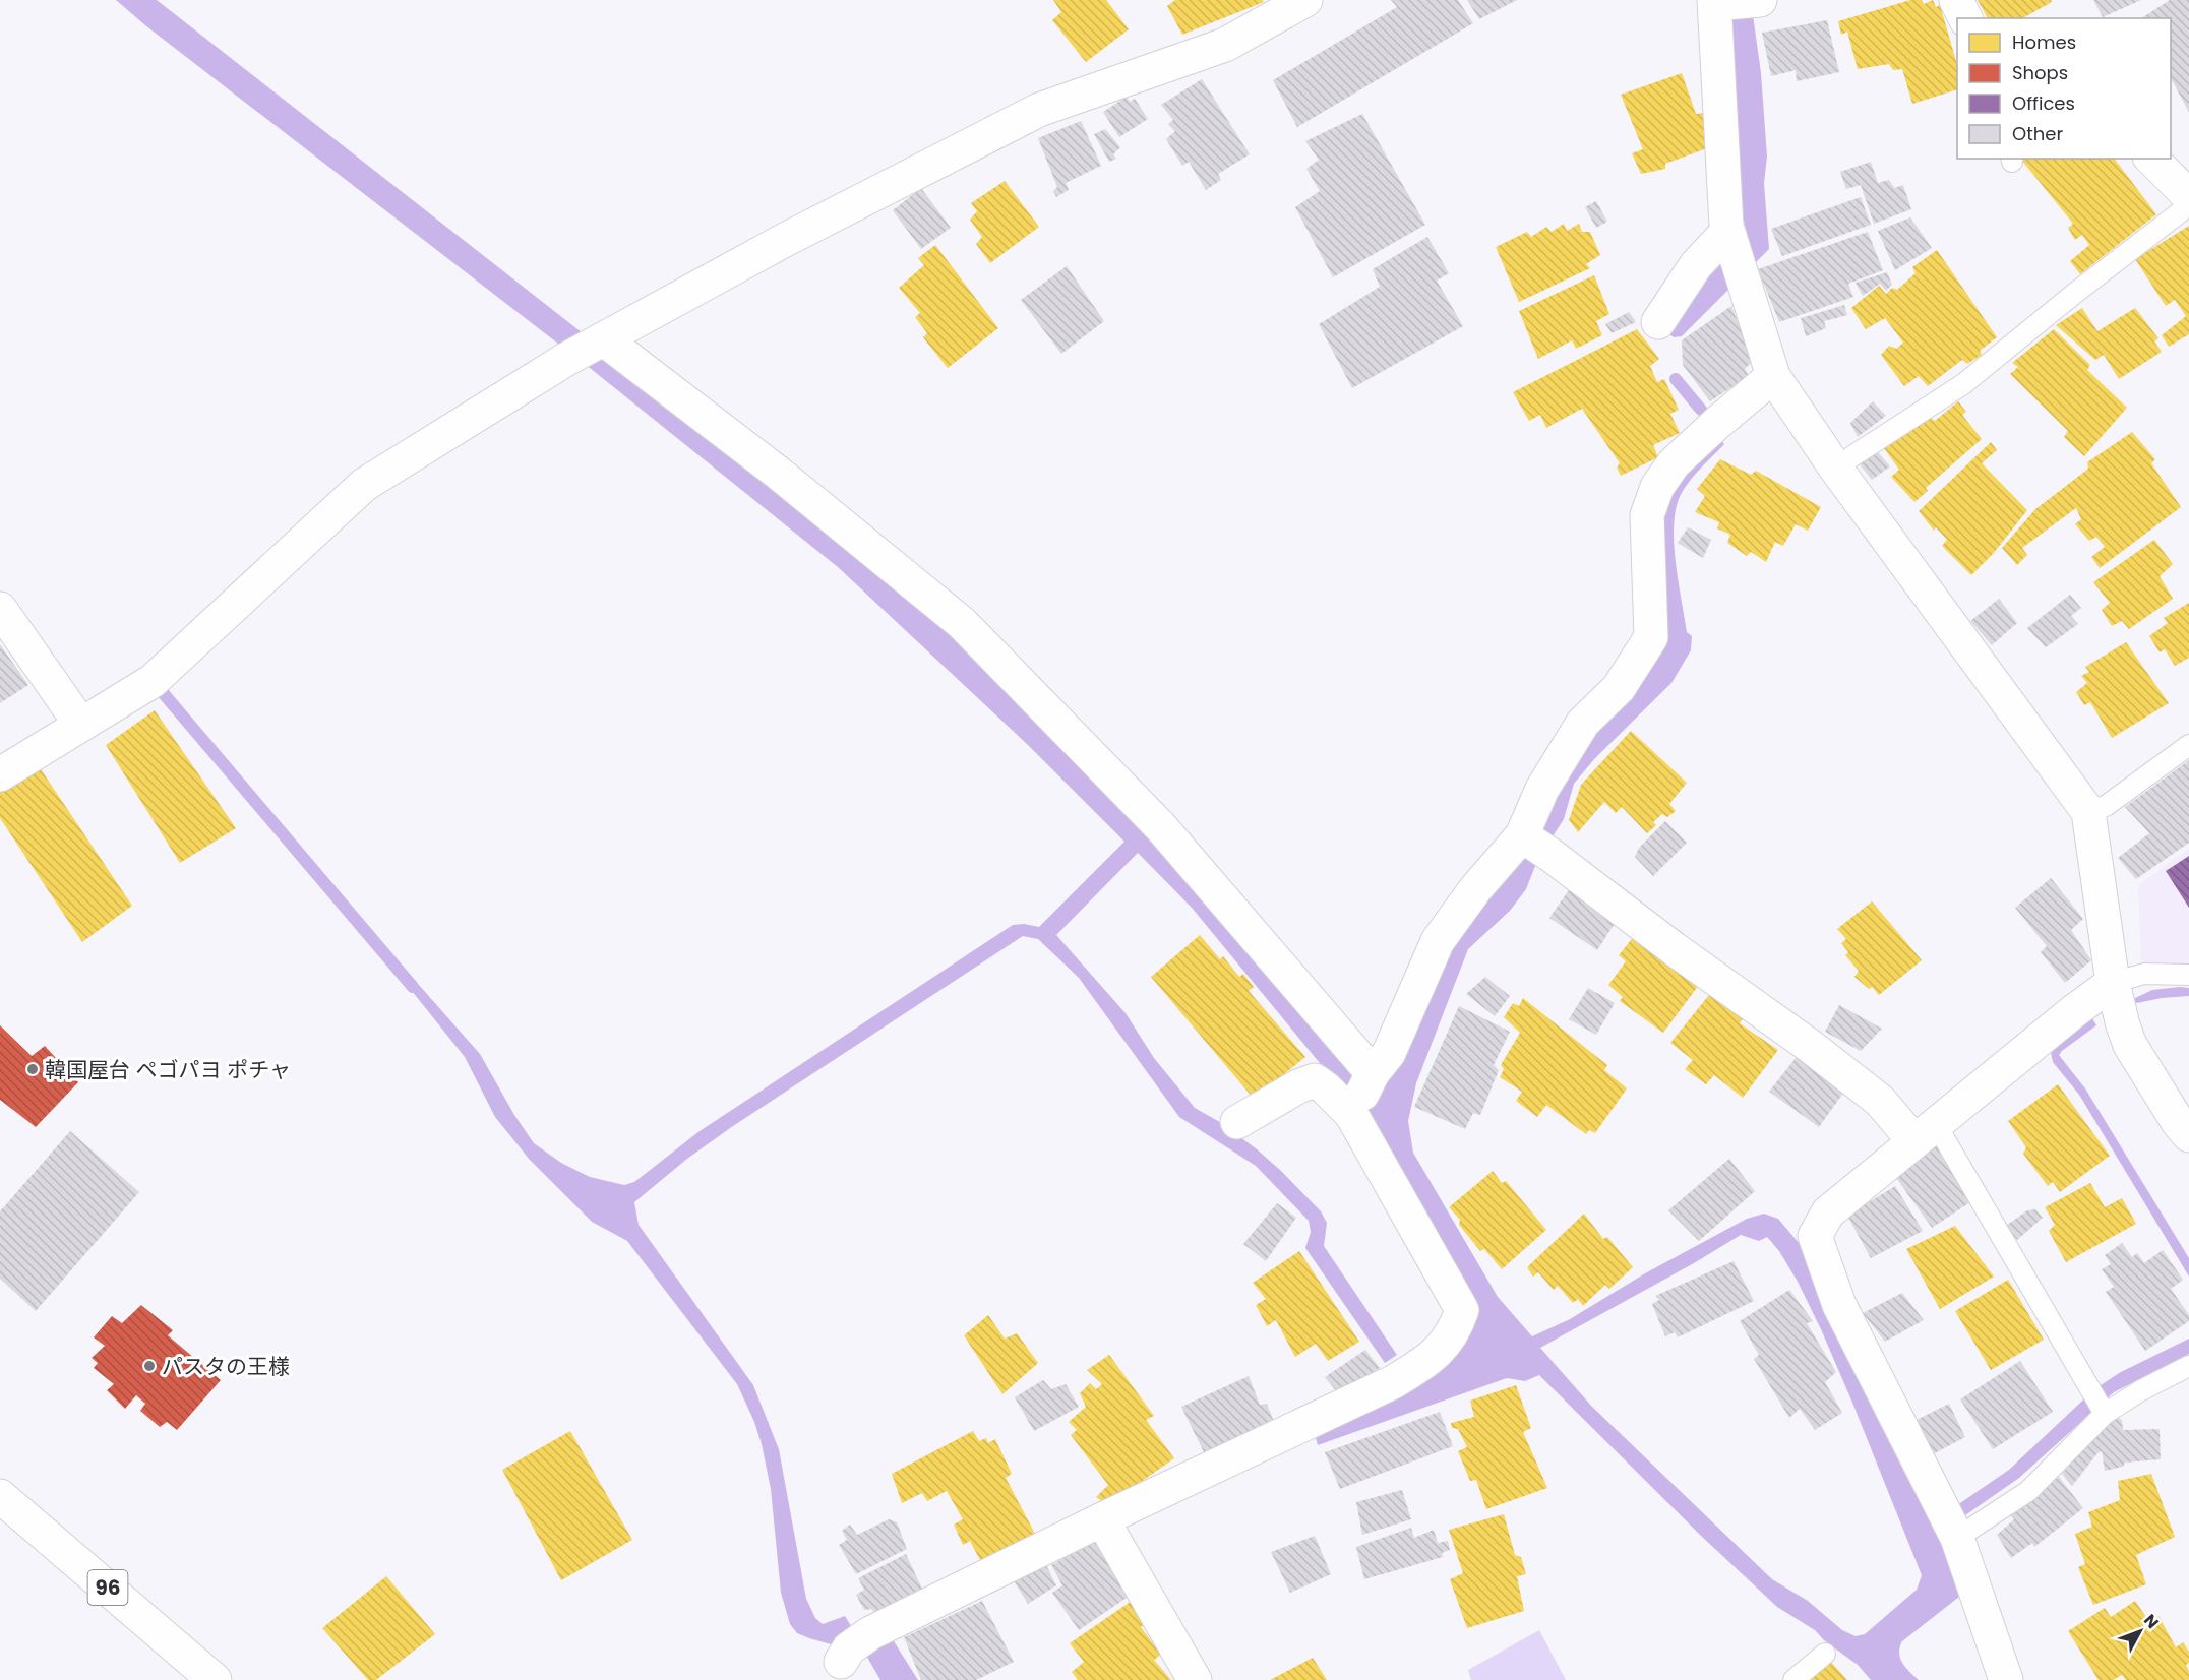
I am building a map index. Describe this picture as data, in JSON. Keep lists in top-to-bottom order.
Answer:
{
  "streets": {
    "street": ["96"]
  },
  "places": ["韓国屋台 ペゴパヨ ポチャ", "パスタの王様"],
  "legend": [
    "Homes",
    "Shops",
    "Offices",
    "Other"
  ],
  "north": "top right"
}
